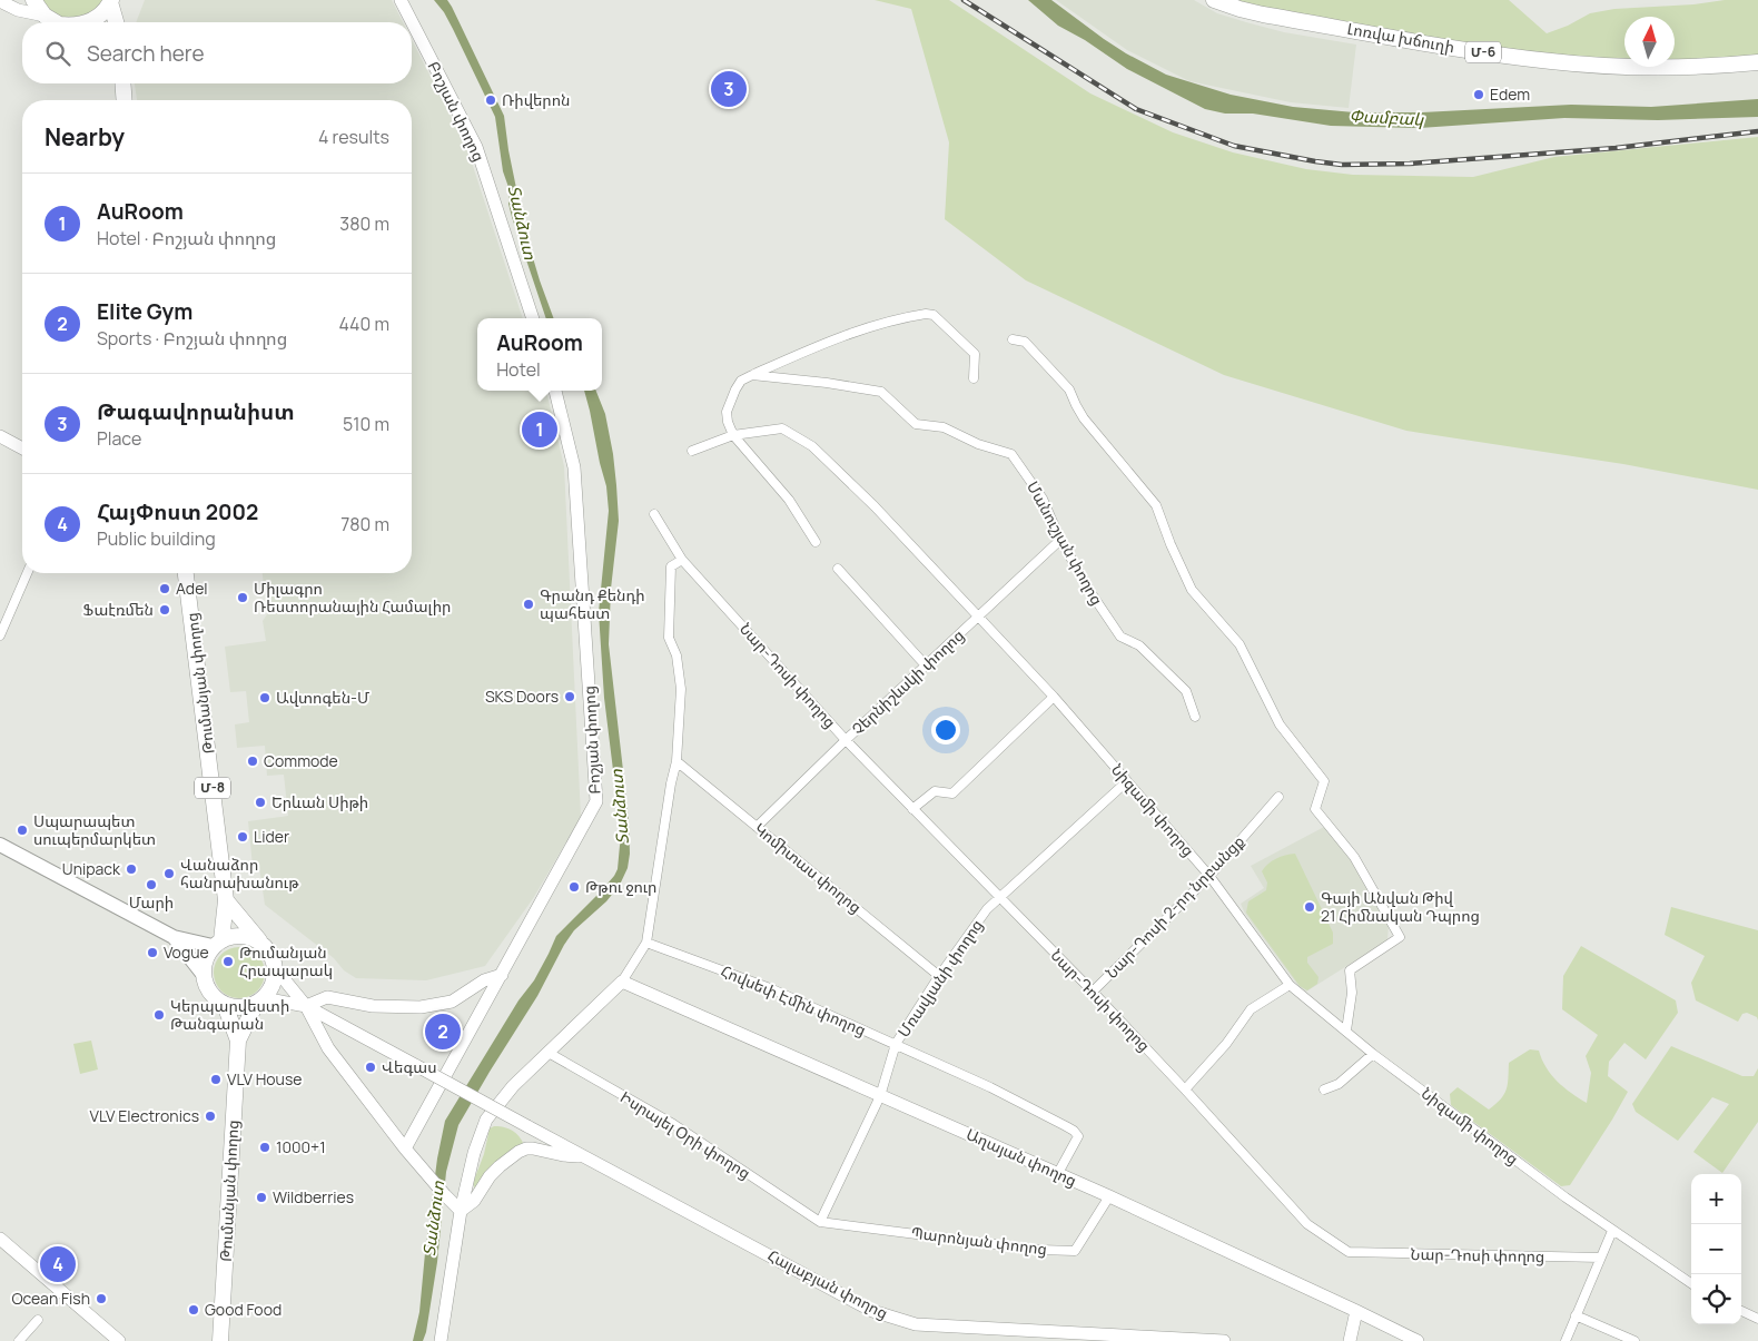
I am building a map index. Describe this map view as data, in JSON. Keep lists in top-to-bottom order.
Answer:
{
  "streets": {
    "highway": [
      "Լոռվա խճուղի",
      "Մ-6",
      "Թումանյան փողոց",
      "Մ-8"
    ],
    "street": [
      "Բոշյան փողոց",
      "Մանուշյան փողոց",
      "Նար-Դոսի փողոց",
      "Չերնիշևսկի փողոց",
      "Նիզամի փողոց",
      "Կոմիտաս փողոց",
      "Նար-Դոսի 2-րդ նրբանցք",
      "Մռավյանի փողոց",
      "Հովսեփ Էմին փողոց",
      "Իսրայել Օրի փողոց",
      "Աղայան փողոց",
      "Պարոնյան փողոց",
      "Հալաբյան փողոց"
    ]
  },
  "crossings": [
    ["Մանուշյան փողոց", "Չերնիշևսկի փողոց"],
    ["Նար-Դոսի փողոց", "Չերնիշևսկի փողոց"],
    ["Նար-Դոսի փողոց", "Նար-Դոսի 2-րդ նրբանցք"],
    ["Նար-Դոսի փողոց", "Մռավյանի փողոց"],
    ["Չերնիշևսկի փողոց", "Նիզամի փողոց"],
    ["Չերնիշևսկի փողոց", "Կոմիտաս փողոց"],
    ["Թումանյան փողոց", "Մ-8"],
    ["Նիզամի փողոց", "Նար-Դոսի 2-րդ նրբանցք"],
    ["Նիզամի փողոց", "Մռավյանի փողոց"],
    ["Կոմիտաս փողոց", "Մռավյանի փողոց"],
    ["Մռավյանի փողոց", "Հովսեփ Էմին փողոց"],
    ["Մռավյանի փողոց", "Իսրայել Օրի փողոց"],
    ["Մռավյանի փողոց", "Աղայան փողոց"],
    ["Մռավյանի փողոց", "Պարոնյան փողոց"],
    ["Հովսեփ Էմին փողոց", "Աղայան փողոց"],
    ["Իսրայել Օրի փողոց", "Պարոնյան փողոց"],
    ["Աղայան փողոց", "Պարոնյան փողոց"]
  ],
  "water": ["Փամբակ", "Տանձուտ"],
  "places": [
    "Edem",
    "Ռիվերոն",
    "Adel",
    "Միլագրո Ռեստորանային Համալիր",
    "Գրանդ Քենդի պահեստ",
    "Ֆաէռմեն",
    "SKS Doors",
    "Ավտոգեն-Մ",
    "Commode",
    "Երևան Սիթի",
    "Սպարապետ սուպերմարկետ",
    "Lider",
    "Unipack",
    "Վանաձոր հանրախանութ",
    "Մարի",
    "Թթու ջուր",
    "Գայի Անվան Թիվ 21 Հիմնական Դպրոց",
    "Vogue",
    "Թումանյան Հրապարակ",
    "Կերպարվեստի Թանգարան",
    "Վեգաս",
    "VLV House",
    "VLV Electronics",
    "1000+1",
    "Wildberries",
    "Ocean Fish",
    "Good Food"
  ],
  "north": "top",
  "page": {
    "search": "Search here",
    "pins": [
      "3",
      "1",
      "2",
      "4"
    ],
    "heading": ["Nearby", "4 results"],
    "list": [
      {
        "mark": "1",
        "name": "AuRoom",
        "note": "Hotel · Բոշյան փողոց",
        "value": "380 m"
      },
      {
        "mark": "2",
        "name": "Elite Gym",
        "note": "Sports · Բոշյան փողոց",
        "value": "440 m"
      },
      {
        "mark": "3",
        "name": "Թագավորանիստ",
        "note": "Place",
        "value": "510 m"
      },
      {
        "mark": "4",
        "name": "ՀայՓոստ 2002",
        "note": "Public building",
        "value": "780 m"
      }
    ],
    "popup": ["AuRoom", "Hotel"],
    "map_buttons": ["+", "−"]
  }
}
